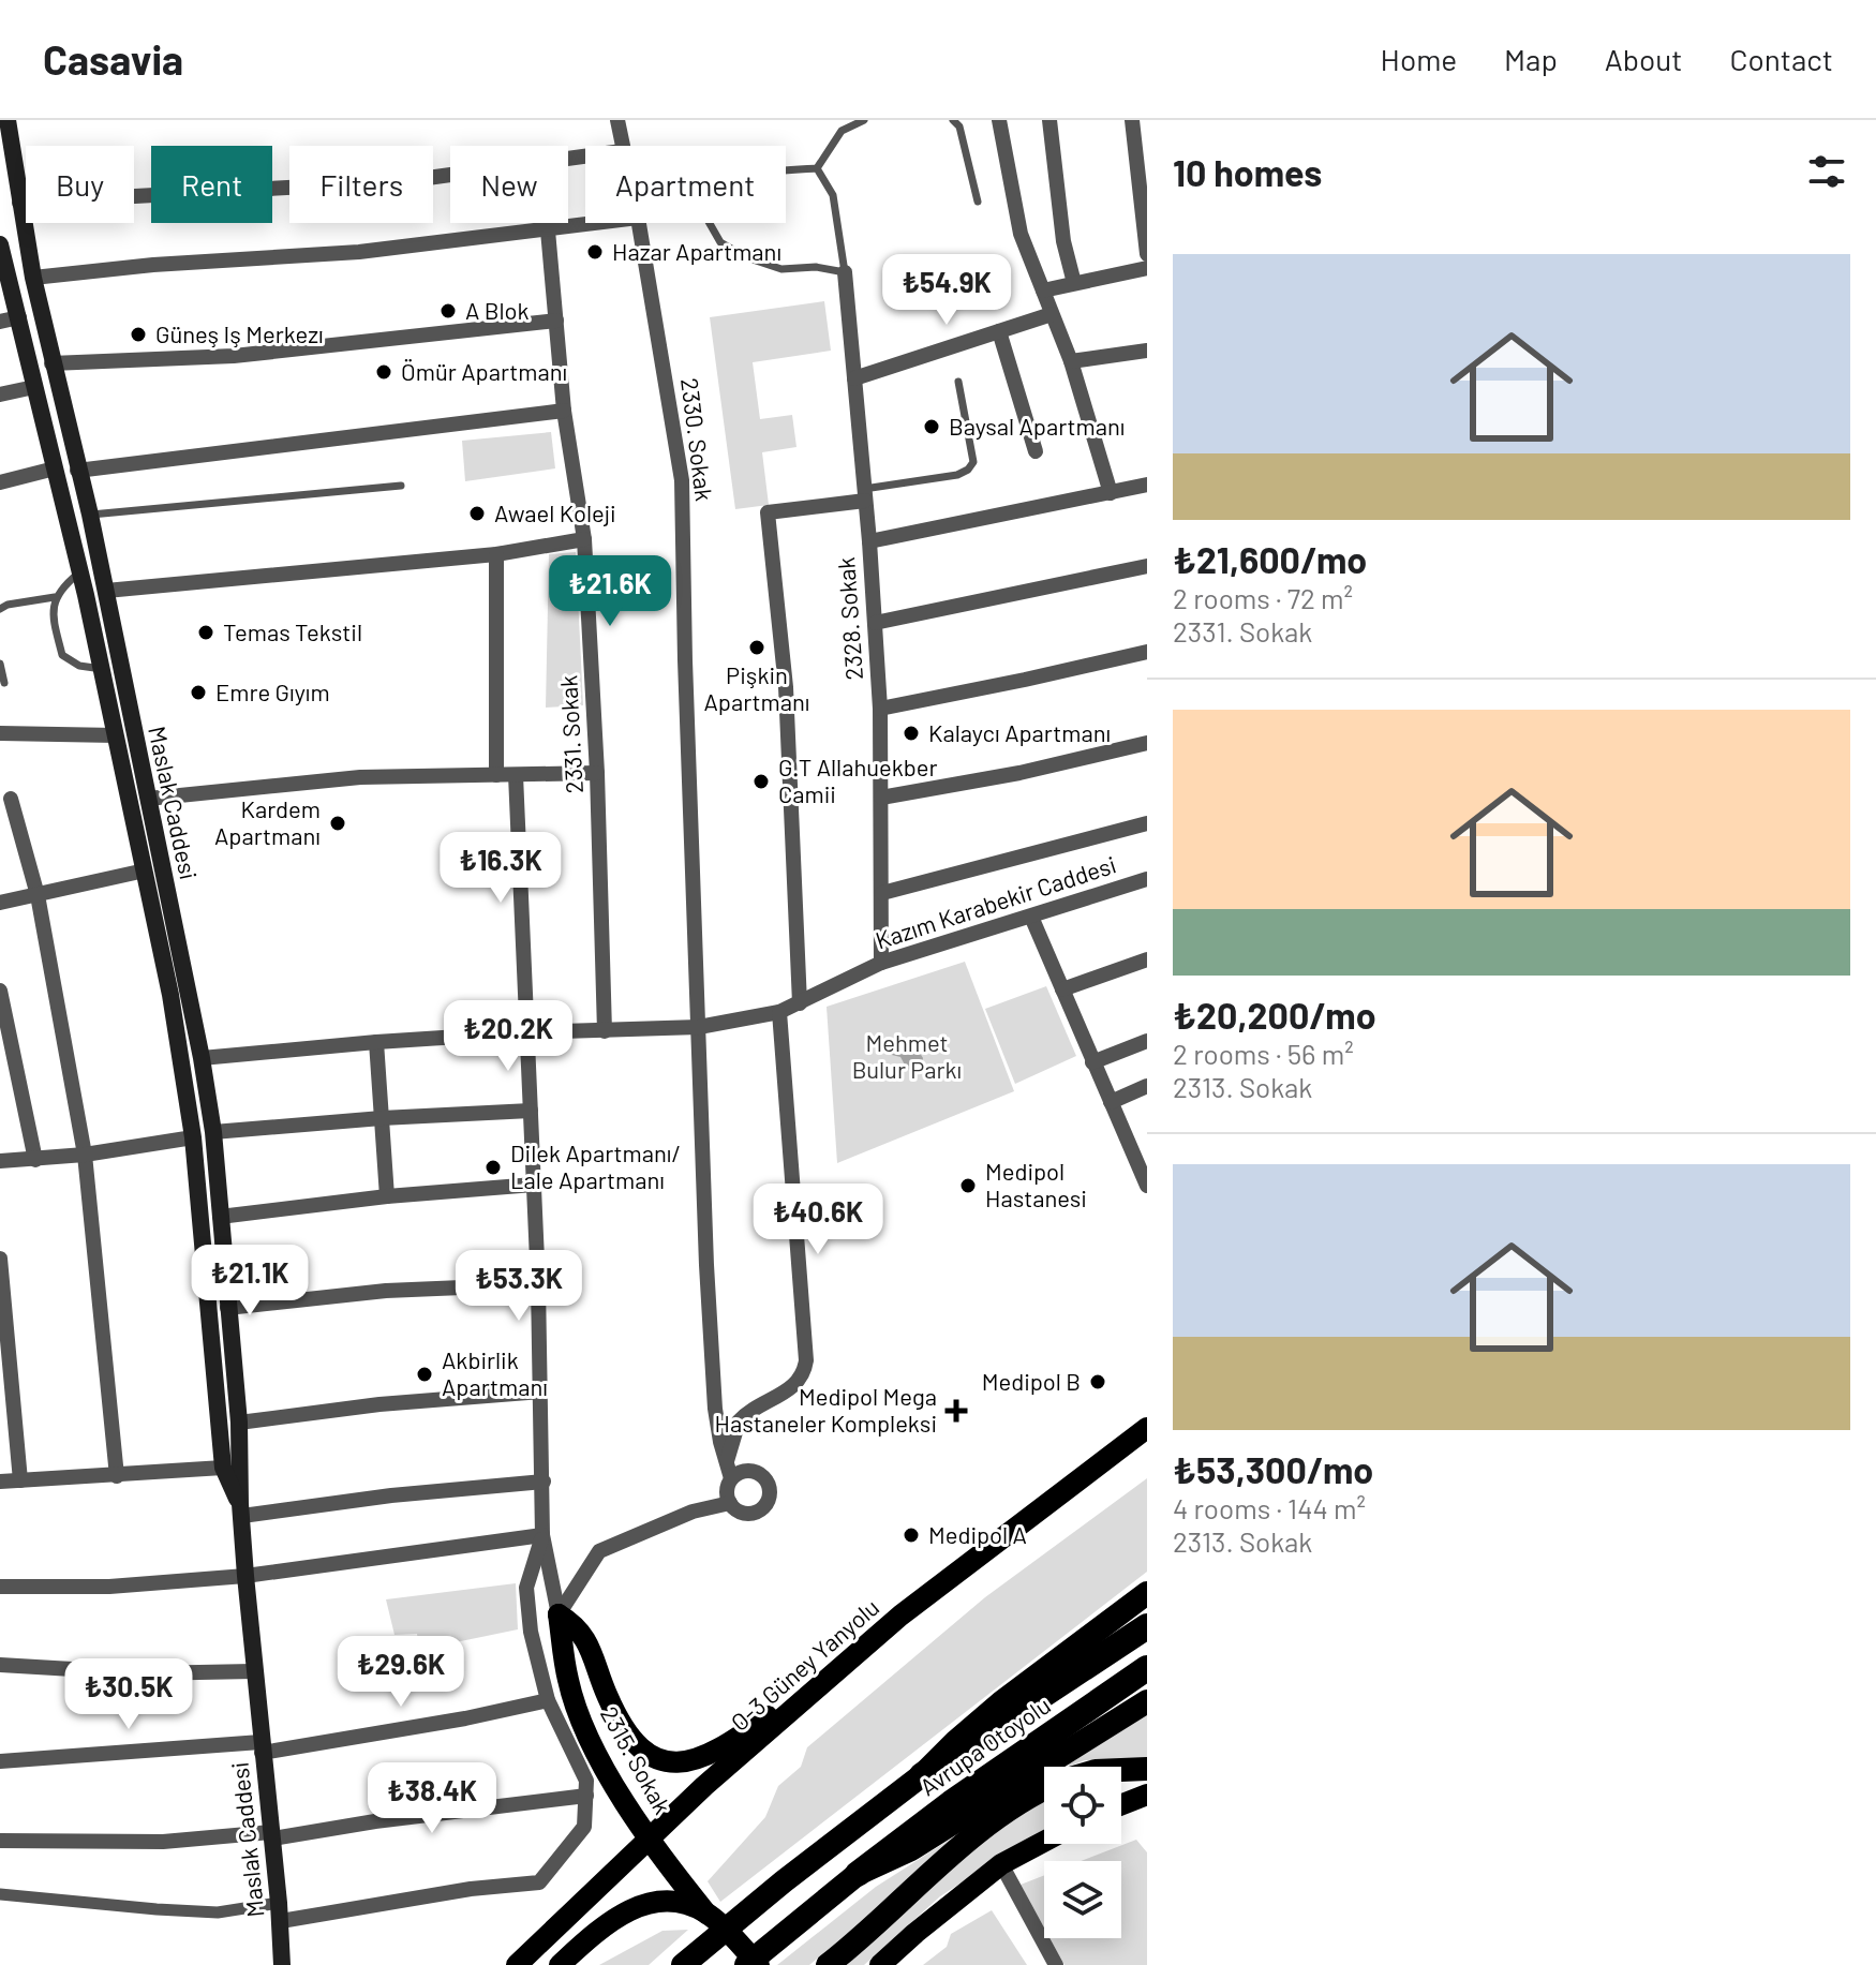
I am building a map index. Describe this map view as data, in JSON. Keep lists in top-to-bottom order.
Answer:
{
  "streets": {
    "highway": ["Avrupa Otoyolu"],
    "main road": ["Maslak Caddesi", "O-3 Güney Yanyolu", "2315. Sokak"],
    "street": [
      "2330. Sokak",
      "2328. Sokak",
      "2331. Sokak",
      "Kazım Karabekir Caddesi"
    ]
  },
  "crossings": [
    ["2330. Sokak", "Kazım Karabekir Caddesi"],
    ["2328. Sokak", "Kazım Karabekir Caddesi"],
    ["2331. Sokak", "Kazım Karabekir Caddesi"],
    ["Maslak Caddesi", "Kazım Karabekir Caddesi"]
  ],
  "parks": ["Mehmet Bulur Parkı"],
  "places": {
    "other": [
      "Hazar Apartmanı",
      "A Blok",
      "Güneş Iş Merkezı",
      "Ömür Apartmanı",
      "Baysal Apartmanı",
      "Awael Koleji",
      "Temas Tekstil",
      "Pişkin Apartmanı",
      "Emre Gıyım",
      "Kalaycı Apartmanı",
      "G.T Allahuekber Camii",
      "Kardem Apartmanı",
      "Dilek Apartmanı/ Lale Apartmanı",
      "Medipol Hastanesi",
      "Akbirlik Apartmanı",
      "Medipol B",
      "Medipol A"
    ],
    "health": ["Medipol Mega Hastaneler Kompleksi"]
  },
  "page": {
    "header": "Casavia",
    "nav": [
      "Home",
      "Map",
      "About",
      "Contact"
    ],
    "heading": "10 homes",
    "chip": [
      "Buy",
      "Rent",
      "Filters",
      "New",
      "Apartment"
    ],
    "list": [
      {
        "name": "₺21,600/mo",
        "note": "2 rooms · 72 m² · 2331. Sokak"
      },
      {
        "name": "₺20,200/mo",
        "note": "2 rooms · 56 m² · 2313. Sokak"
      },
      {
        "name": "₺53,300/mo",
        "note": "4 rooms · 144 m² · 2313. Sokak"
      }
    ],
    "price": [
      "₺54.9K",
      "₺21.6K",
      "₺16.3K",
      "₺20.2K",
      "₺40.6K",
      "₺21.1K",
      "₺53.3K",
      "₺29.6K",
      "₺30.5K",
      "₺38.4K"
    ]
  }
}
